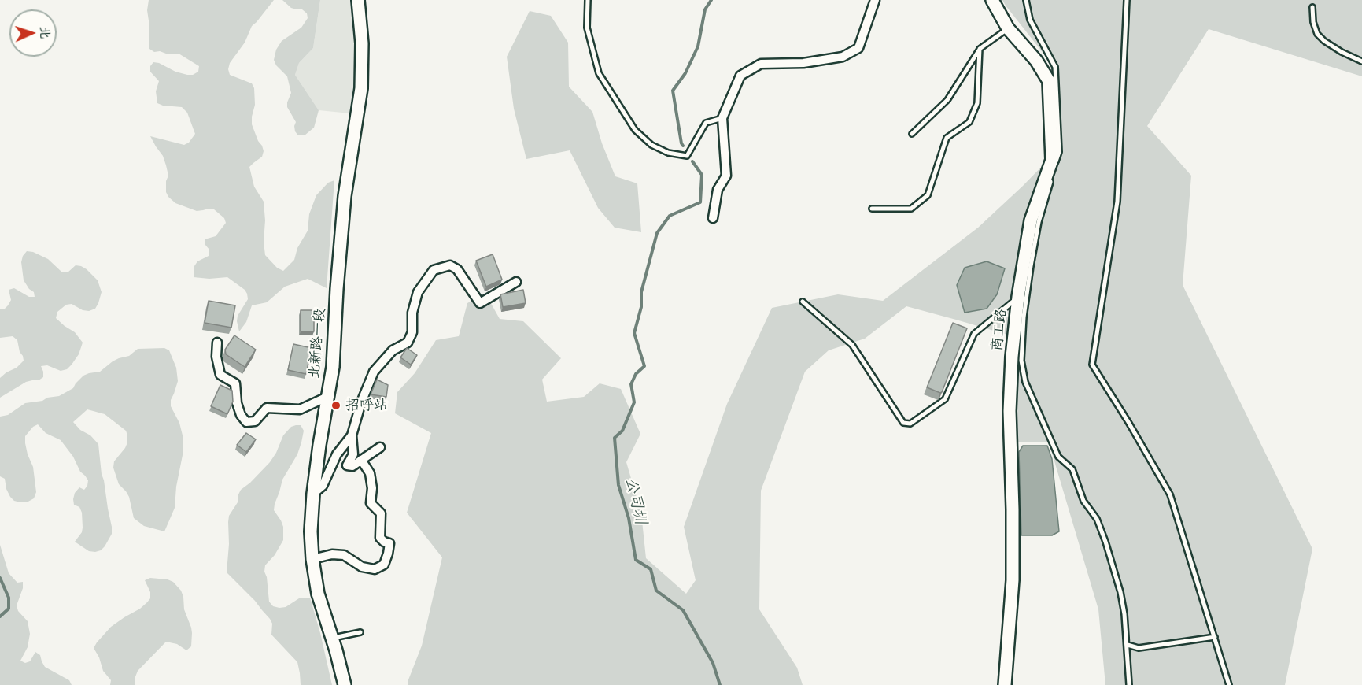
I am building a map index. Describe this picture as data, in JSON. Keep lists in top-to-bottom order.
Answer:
{
  "streets": {
    "street": ["商工路", "北新路一段"]
  },
  "water": ["公司圳"],
  "places": ["招呼站"],
  "north": "right"
}
